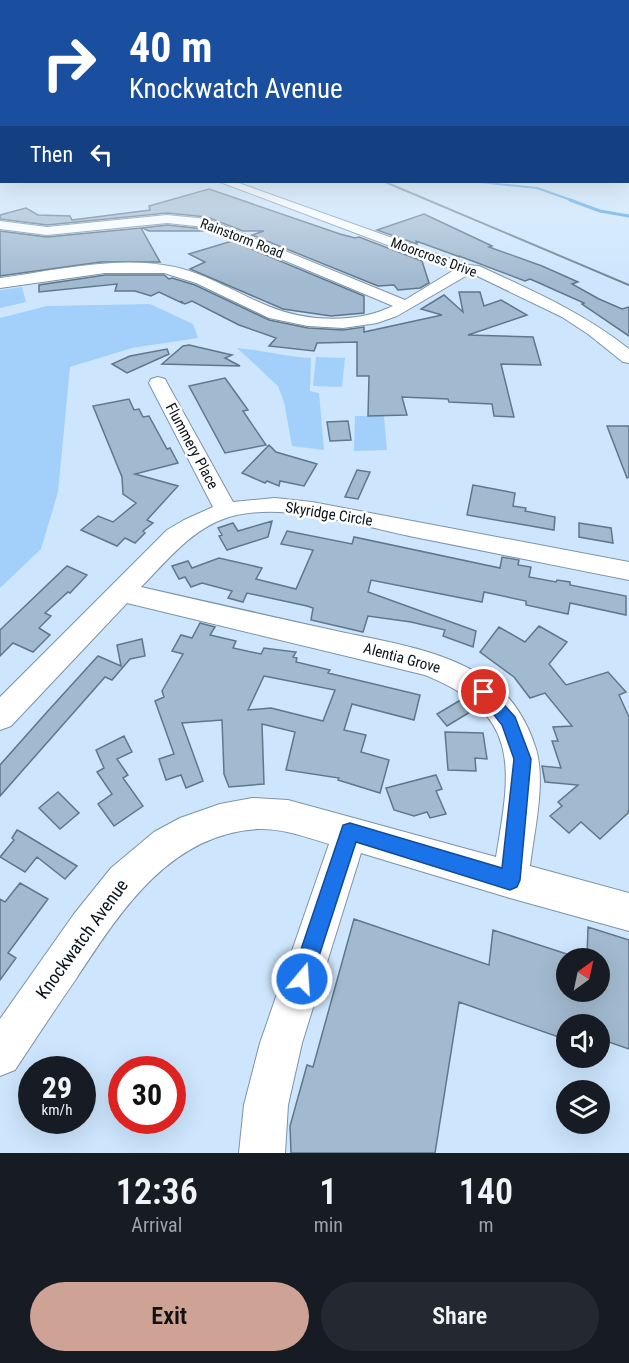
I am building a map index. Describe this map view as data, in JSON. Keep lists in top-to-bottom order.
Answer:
{
  "streets": {
    "street": [
      "Rainstorm Road",
      "Moorcross Drive",
      "Flummery Place",
      "Skyridge Circle",
      "Alentia Grove",
      "Knockwatch Avenue"
    ]
  },
  "crossings": [
    ["Flummery Place", "Skyridge Circle"],
    ["Skyridge Circle", "Alentia Grove"],
    ["Alentia Grove", "Knockwatch Avenue"]
  ],
  "north": "top right",
  "page": {
    "turn": ["40 m", "Knockwatch Avenue"],
    "then": "Then",
    "speed": "29 km/h",
    "limit": "30",
    "eta": [
      "12:36",
      "Arrival",
      "1",
      "min",
      "140",
      "m"
    ],
    "buttons": ["Exit", "Share"]
  }
}
